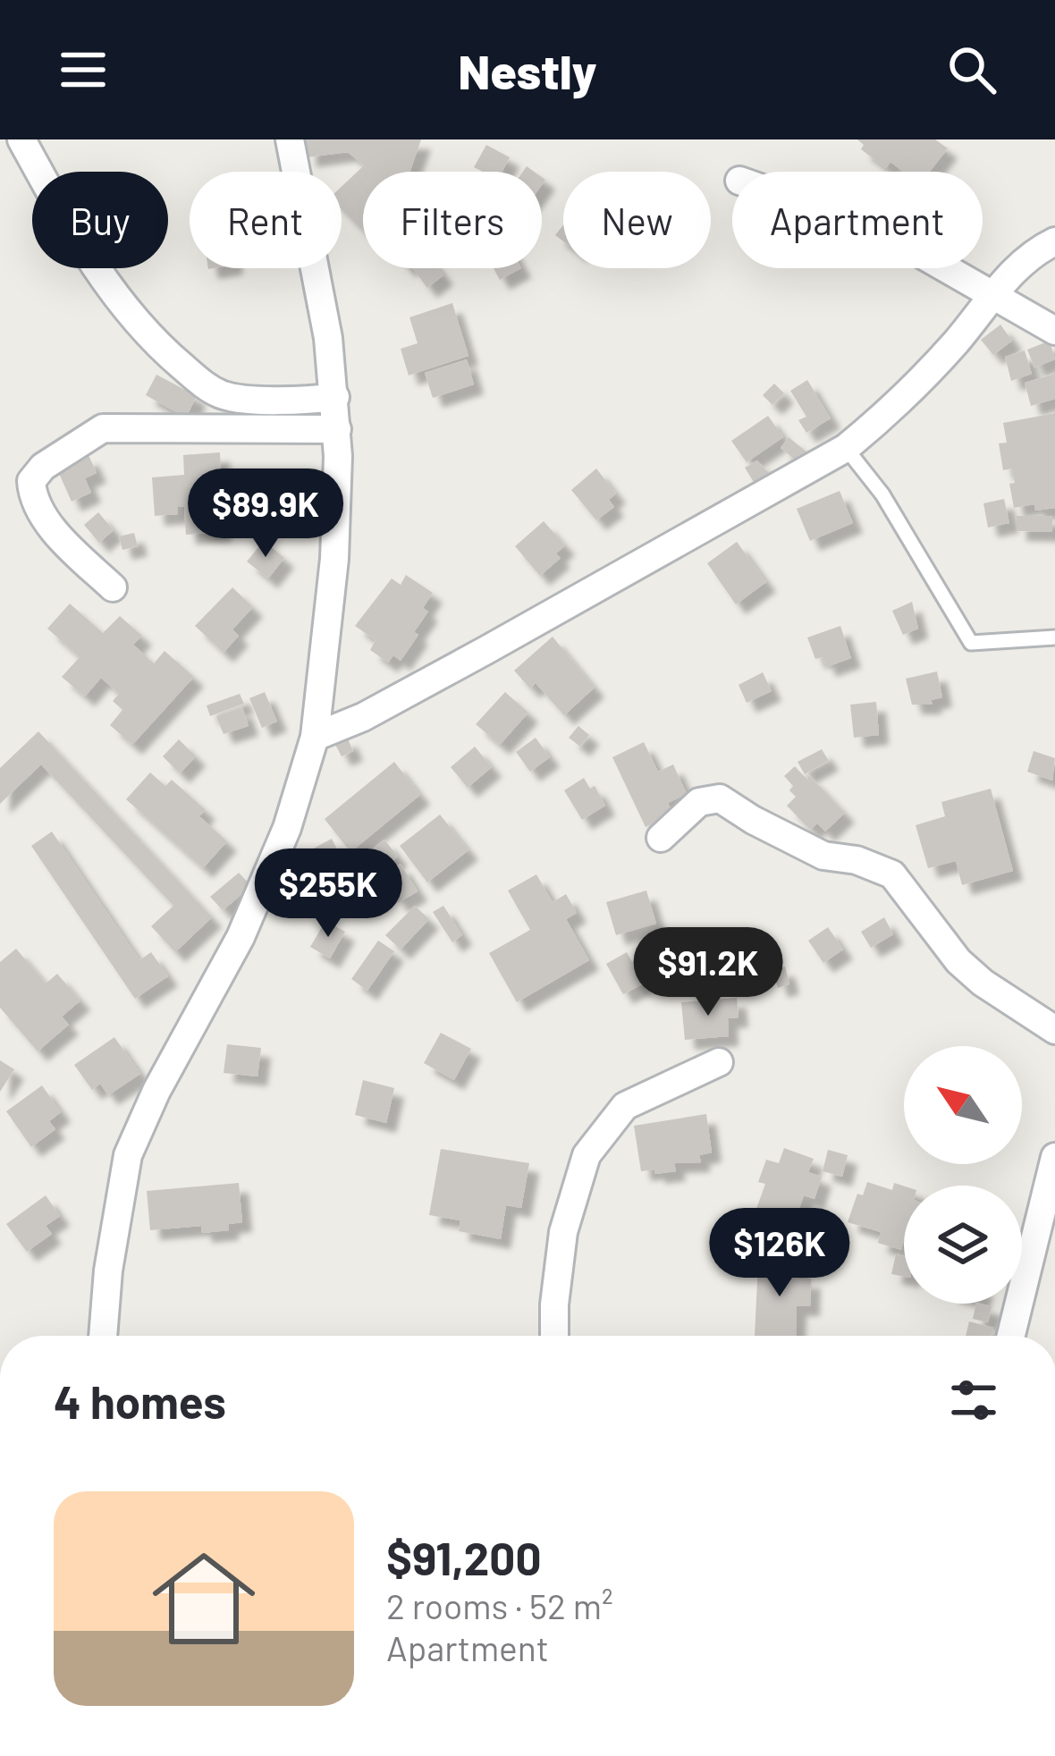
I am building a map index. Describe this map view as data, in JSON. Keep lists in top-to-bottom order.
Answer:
{
  "north": "top left",
  "page": {
    "header": "Nestly",
    "chip": [
      "Buy",
      "Rent",
      "Filters",
      "New",
      "Apartment"
    ],
    "price": [
      "$89.9K",
      "$255K",
      "$91.2K",
      "$126K"
    ],
    "heading": "4 homes",
    "list": [
      {
        "name": "$91,200",
        "note": "2 rooms · 52 m² · Apartment"
      }
    ]
  }
}
